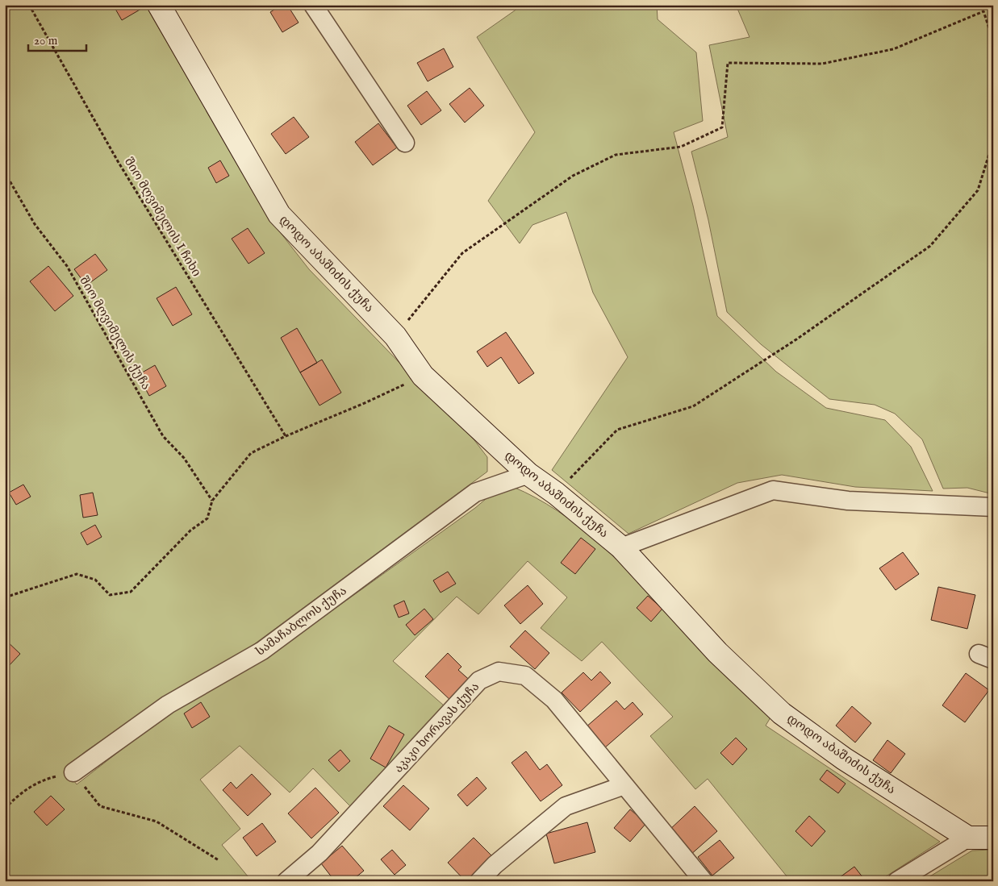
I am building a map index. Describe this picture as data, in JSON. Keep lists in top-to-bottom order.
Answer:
{
  "streets": {
    "street": ["დოდო აბაშიძის ქუჩა", "სამაჩაბლოს ქუჩა", "აკაკი ხორავას ქუჩა"],
    "path": ["შიო მღვიმელის I ჩიხი", "შიო მღვიმელის ქუჩა"]
  },
  "crossings": [
    ["დოდო აბაშიძის ქუჩა", "სამაჩაბლოს ქუჩა"]
  ],
  "scale_bar": "20 m"
}
